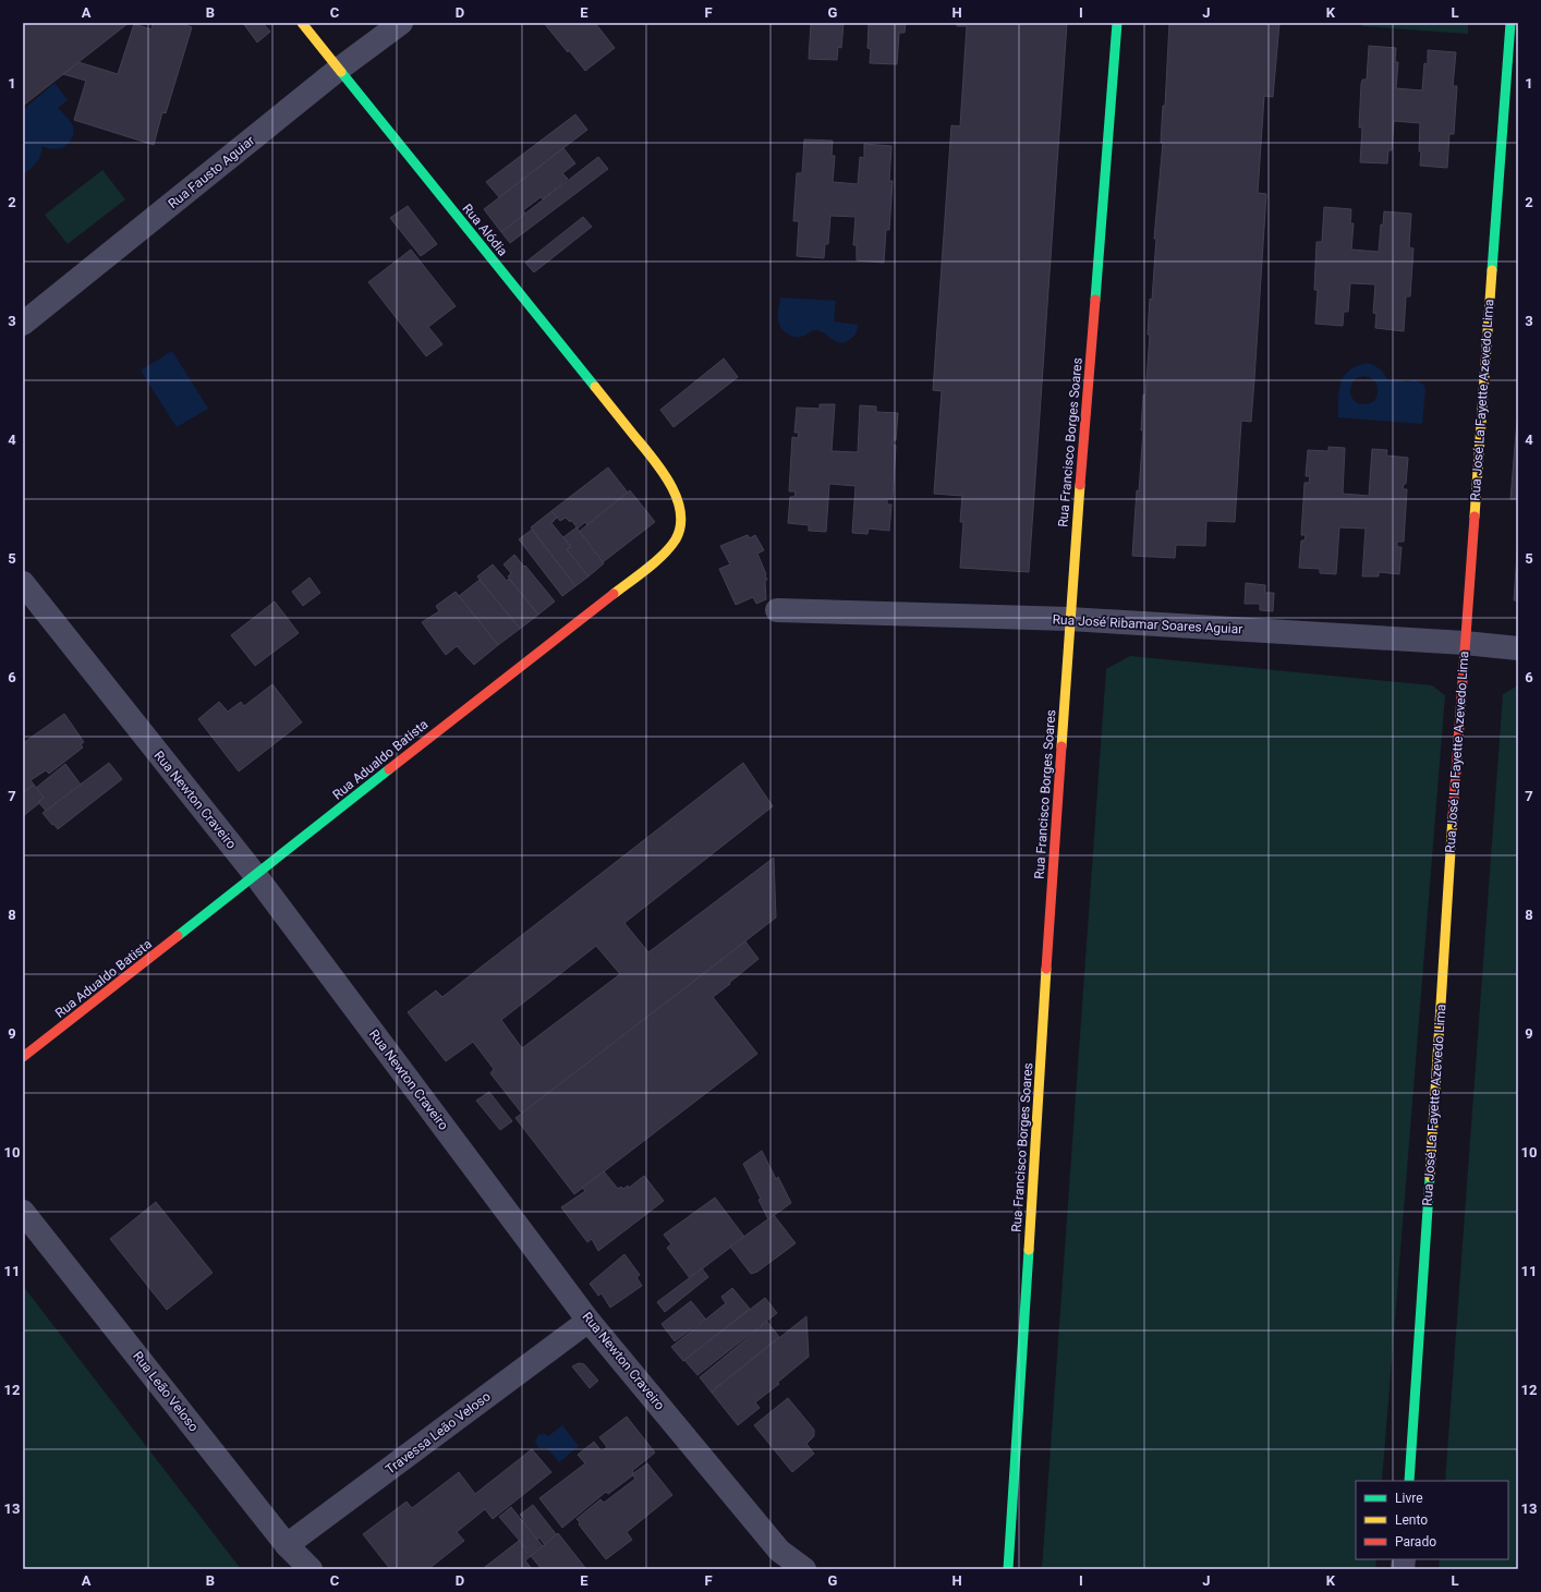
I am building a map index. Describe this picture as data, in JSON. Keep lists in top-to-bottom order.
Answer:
{
  "streets": {
    "street": [
      "Rua Fausto Aguiar",
      "Rua Alódia",
      "Rua José La Fayette Azevedo Lima",
      "Rua Francisco Borges Soares",
      "Rua José Ribamar Soares Aguiar",
      "Rua Adualdo Batista",
      "Rua Newton Craveiro",
      "Rua Leão Veloso",
      "Travessa Leão Veloso"
    ]
  },
  "crossings": [
    ["Rua Fausto Aguiar", "Rua Alódia"],
    ["Rua Alódia", "Rua Adualdo Batista"],
    ["Rua José La Fayette Azevedo Lima", "Rua José Ribamar Soares Aguiar"],
    ["Rua Francisco Borges Soares", "Rua José Ribamar Soares Aguiar"],
    ["Rua Adualdo Batista", "Rua Newton Craveiro"],
    ["Rua Newton Craveiro", "Travessa Leão Veloso"],
    ["Rua Leão Veloso", "Travessa Leão Veloso"]
  ],
  "legend": ["Livre", "Lento", "Parado"],
  "grid": {
    "columns": [
      "A",
      "B",
      "C",
      "D",
      "E",
      "F",
      "G",
      "H",
      "I",
      "J",
      "K",
      "L"
    ],
    "rows": [
      "1",
      "2",
      "3",
      "4",
      "5",
      "6",
      "7",
      "8",
      "9",
      "10",
      "11",
      "12",
      "13"
    ]
  }
}
